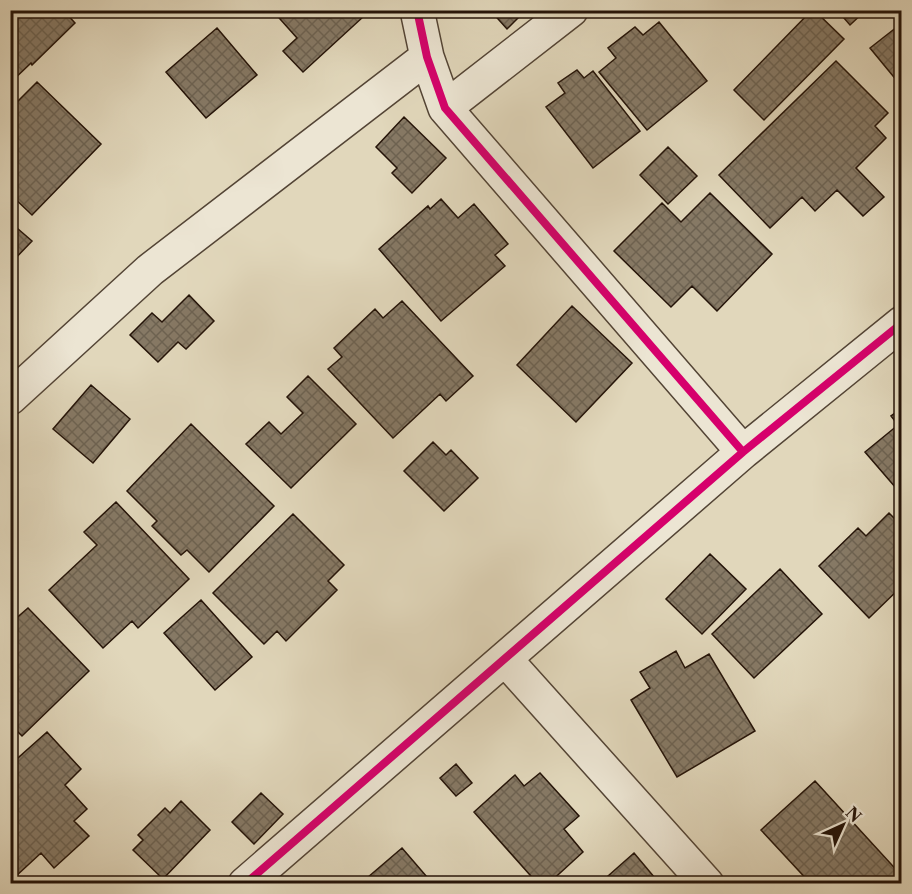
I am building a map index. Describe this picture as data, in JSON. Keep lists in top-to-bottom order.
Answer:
{
  "north": "top right"
}
